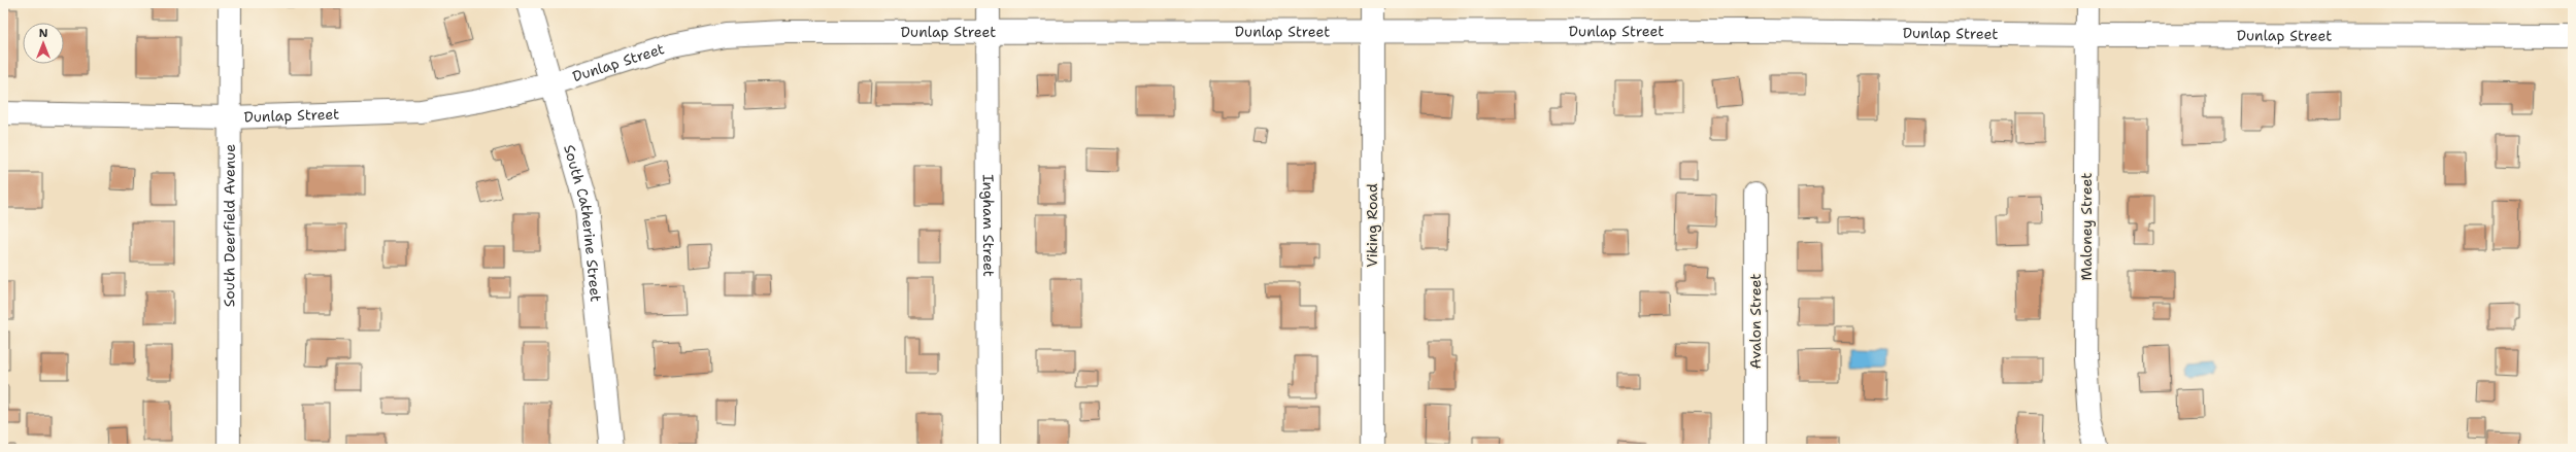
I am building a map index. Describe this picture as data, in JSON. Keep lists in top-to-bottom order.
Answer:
{
  "streets": {
    "street": [
      "Dunlap Street",
      "South Catherine Street",
      "South Deerfield Avenue",
      "Ingham Street",
      "Viking Road",
      "Maloney Street",
      "Avalon Street"
    ]
  },
  "crossings": [
    ["Dunlap Street", "South Catherine Street"],
    ["Dunlap Street", "South Deerfield Avenue"],
    ["Dunlap Street", "Ingham Street"],
    ["Dunlap Street", "Viking Road"],
    ["Dunlap Street", "Maloney Street"]
  ],
  "north": "top"
}
